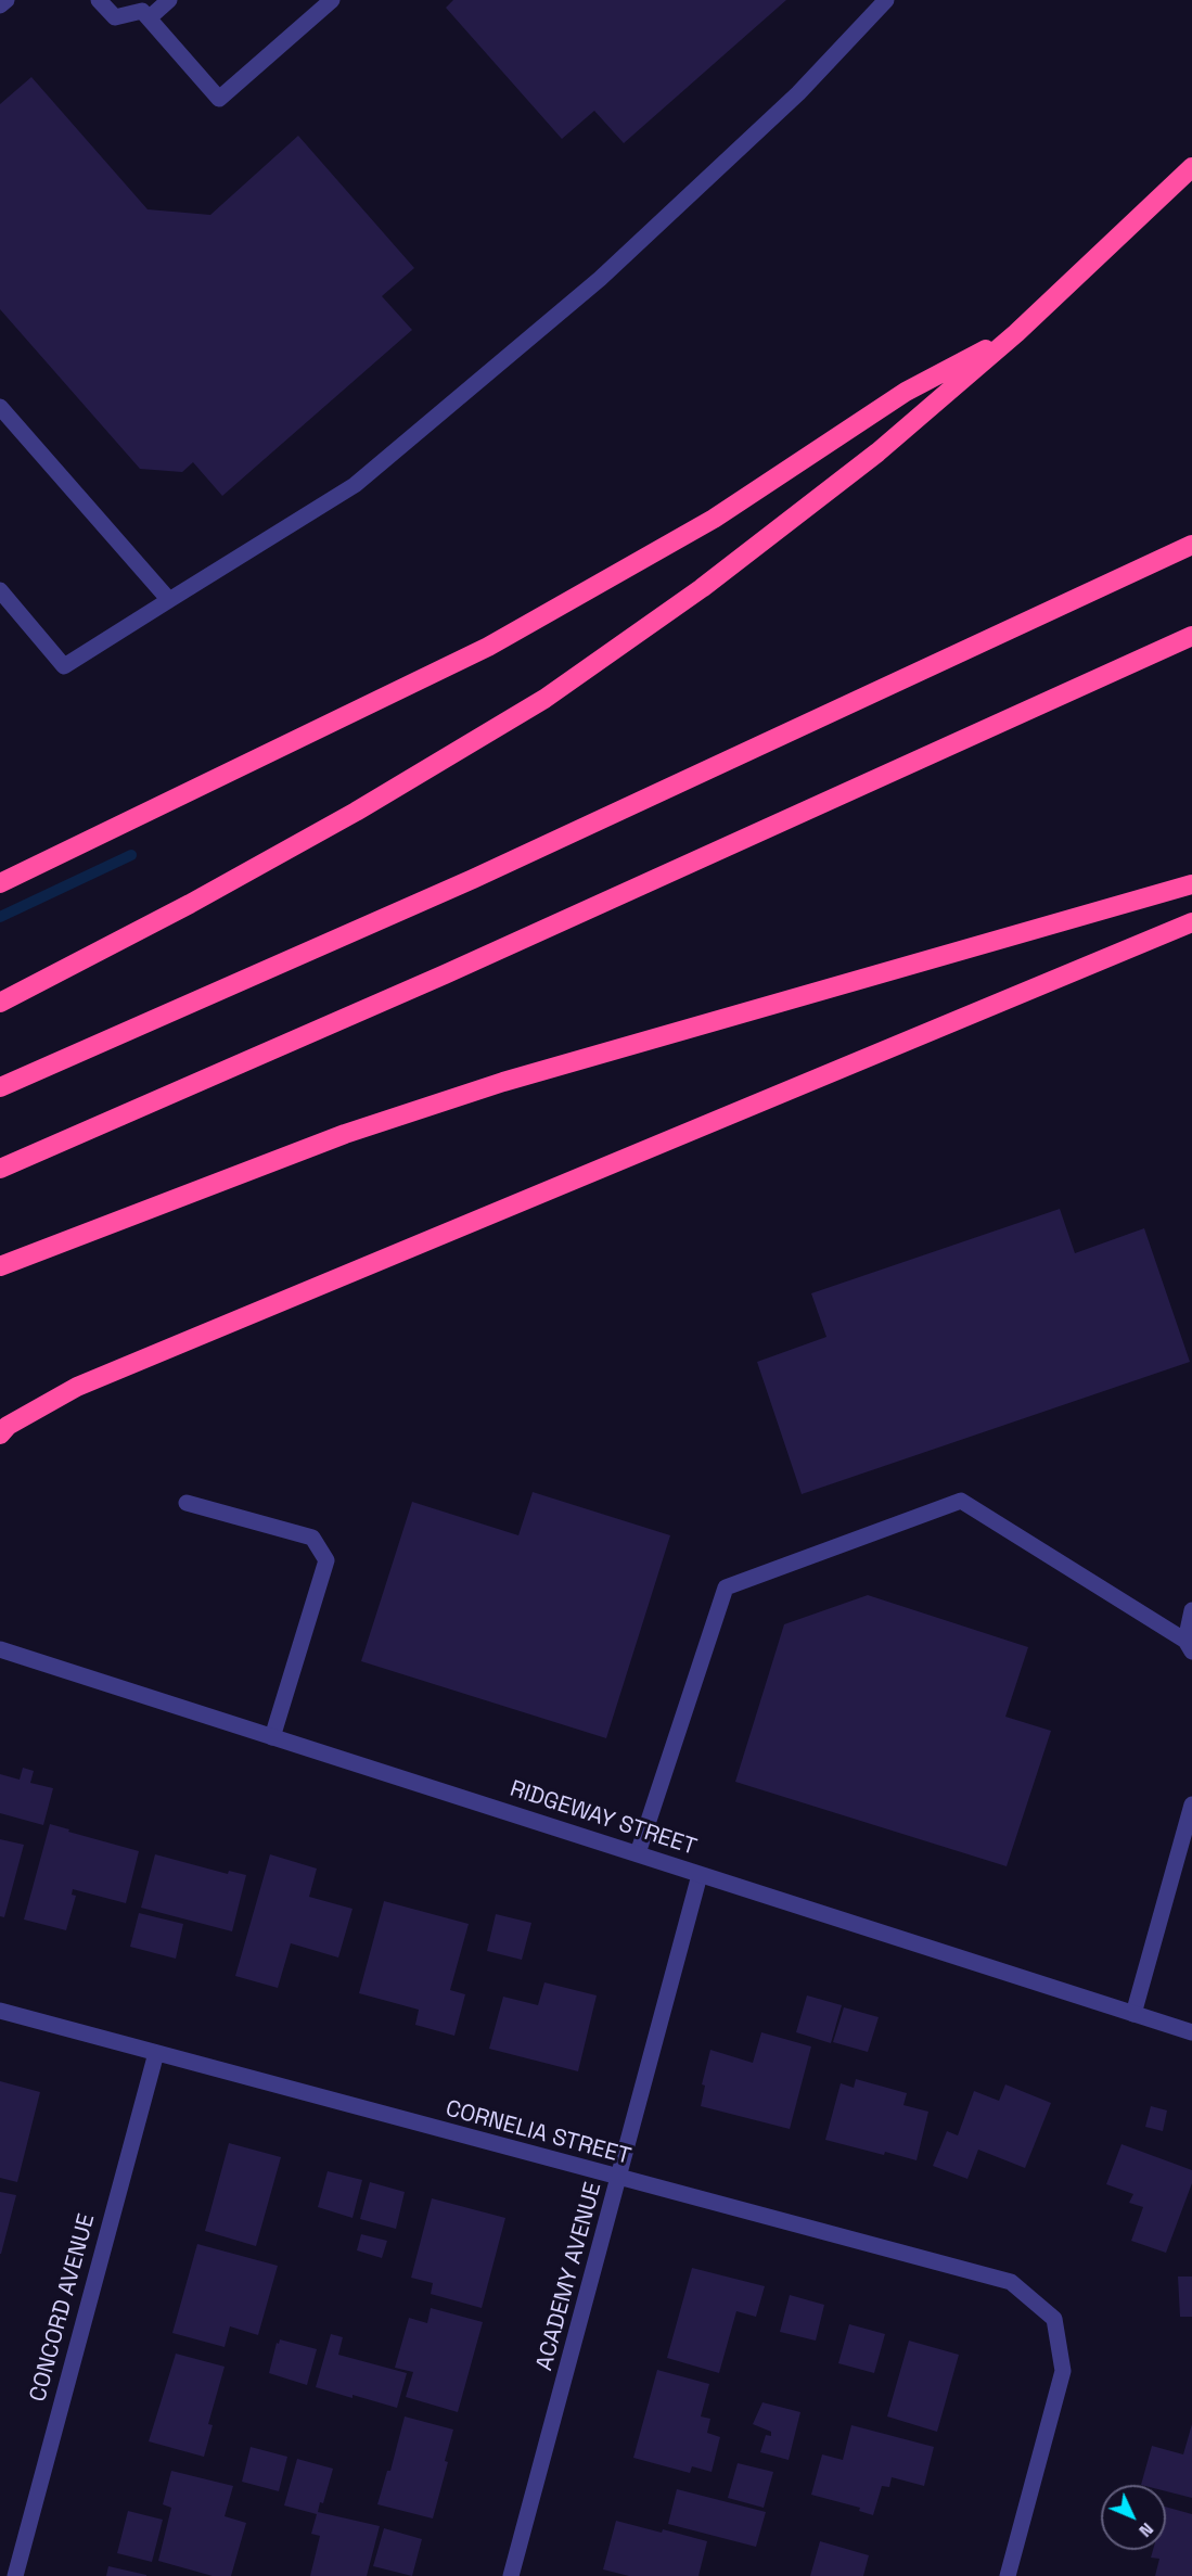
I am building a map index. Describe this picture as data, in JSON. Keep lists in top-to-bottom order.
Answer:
{
  "streets": {
    "street": [
      "RIDGEWAY STREET",
      "CORNELIA STREET",
      "ACADEMY AVENUE",
      "CONCORD AVENUE"
    ]
  },
  "crossings": [
    ["RIDGEWAY STREET", "ACADEMY AVENUE"],
    ["CORNELIA STREET", "ACADEMY AVENUE"],
    ["CORNELIA STREET", "CONCORD AVENUE"]
  ],
  "north": "bottom right"
}
